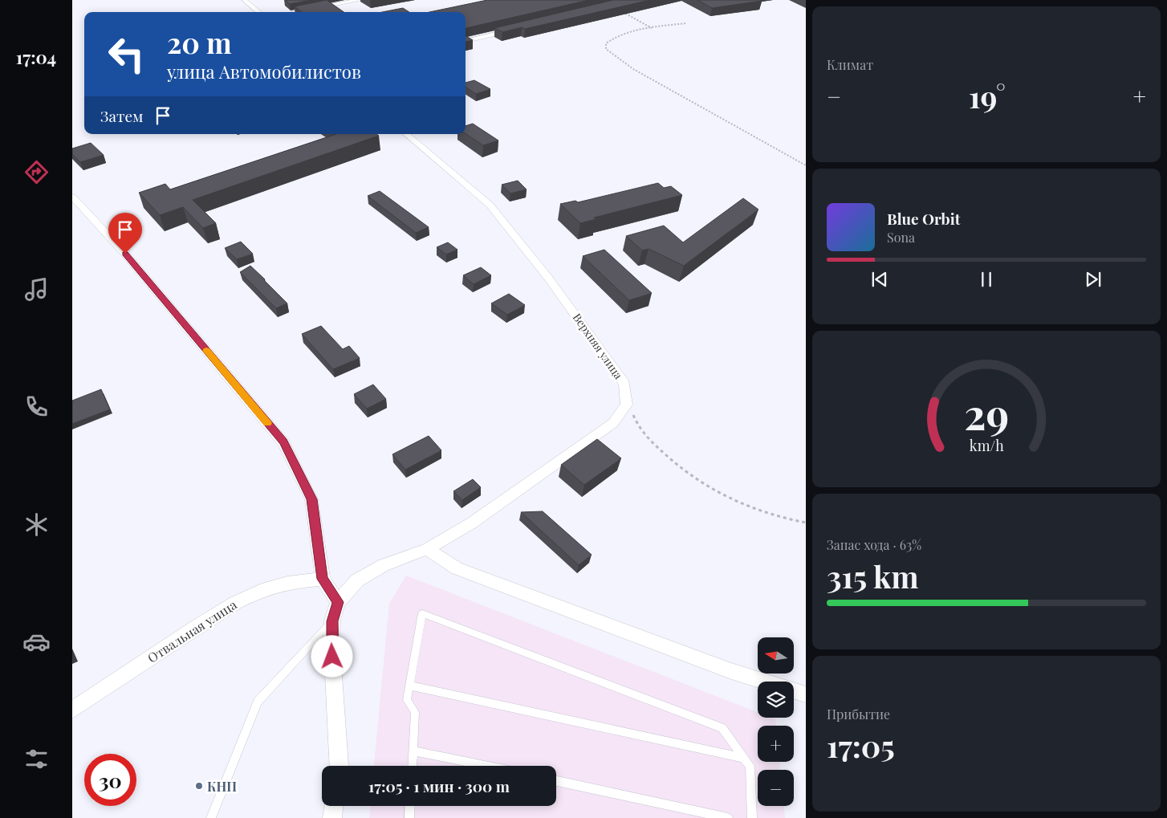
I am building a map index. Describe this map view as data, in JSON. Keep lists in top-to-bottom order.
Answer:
{
  "streets": {
    "street": ["Верхняя улица", "Отвальная улица"]
  },
  "places": ["КНП"],
  "north": "left",
  "page": {
    "tabs": "17:04",
    "tile": [
      "Климат",
      ["Запас хода · 63%", "315 km"],
      ["Прибытие", "17:05"]
    ],
    "turn": ["20 m", "улица Автомобилистов"],
    "heat": ["−", "19°", "+"],
    "then": "Затем",
    "song": ["Blue Orbit", "Sona"],
    "map_buttons": ["+", "−"],
    "limit": "30",
    "trip": "17:05 · 1 мин · 300 m",
    "gauge": ["29", "km/h"]
  }
}
